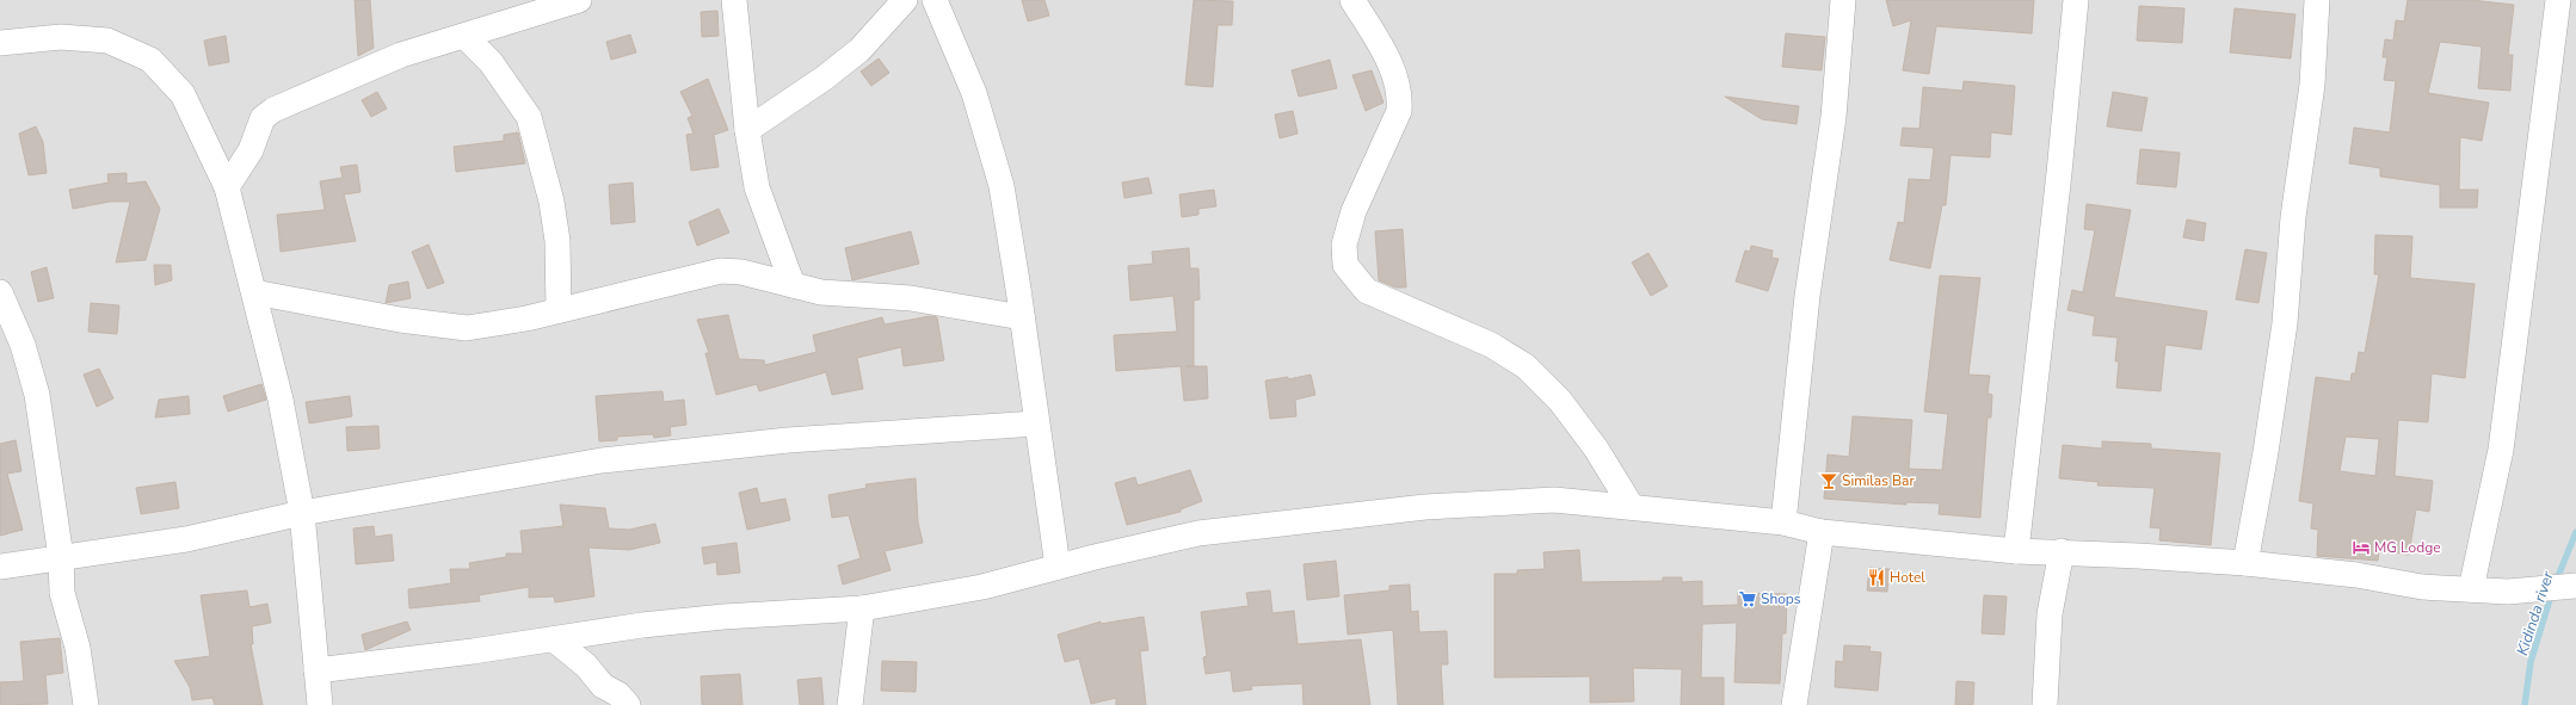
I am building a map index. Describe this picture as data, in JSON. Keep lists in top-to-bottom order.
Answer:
{
  "water": ["Kidinda river"],
  "places": {
    "bar": ["Similas Bar"],
    "hotel": ["MG Lodge"],
    "restaurant": ["Hotel"],
    "supermarket": ["Shops"]
  }
}
